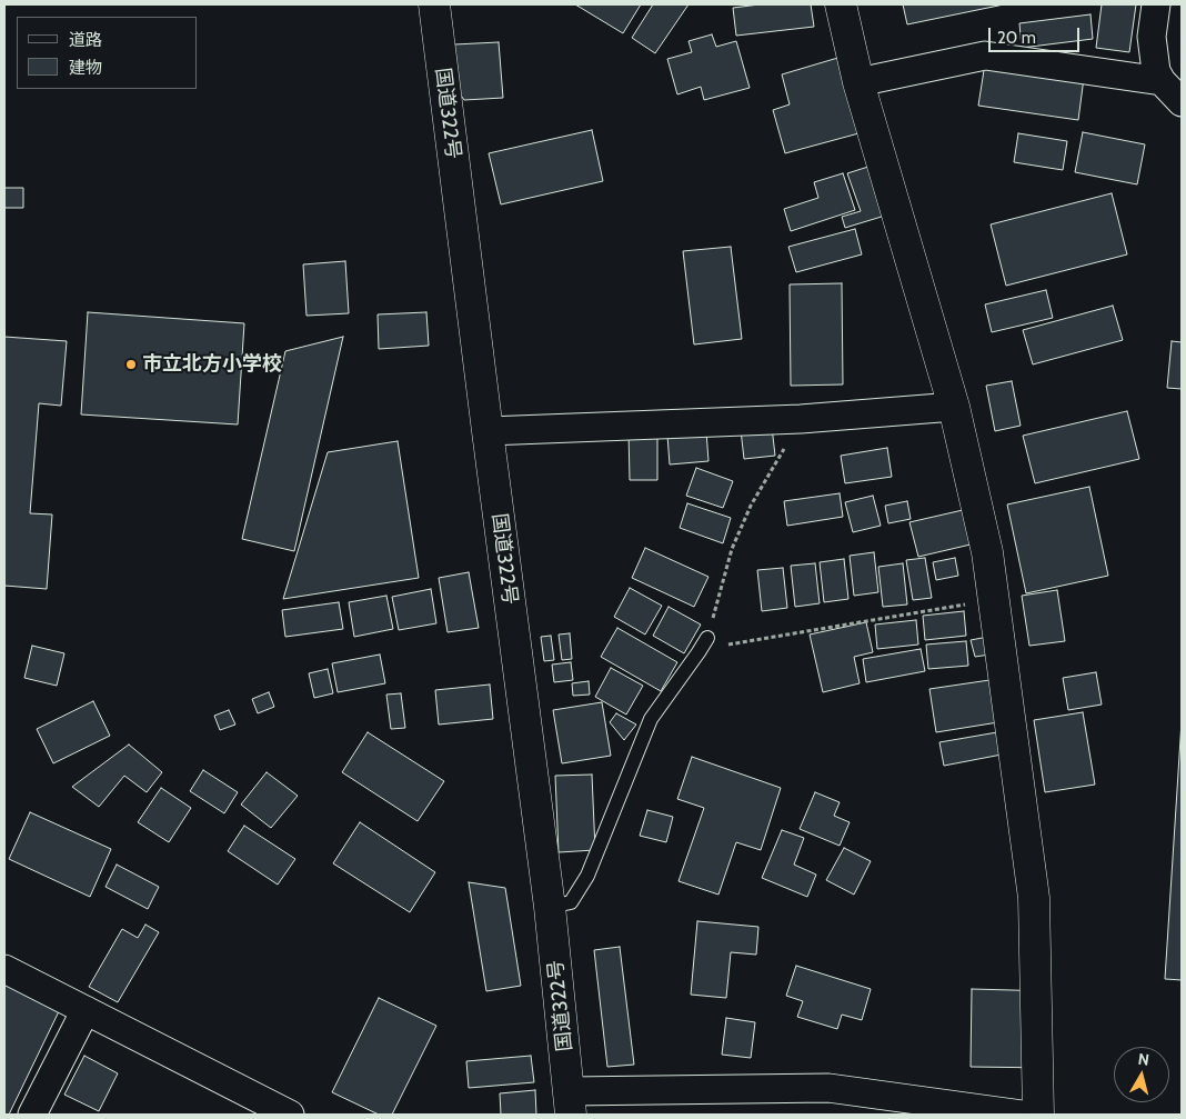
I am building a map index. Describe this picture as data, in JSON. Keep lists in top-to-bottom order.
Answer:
{
  "streets": {
    "main road": ["国道322号"]
  },
  "places": ["市立北方小学校"],
  "legend": ["道路", "建物"],
  "scale_bar": "20 m",
  "north": "top"
}
